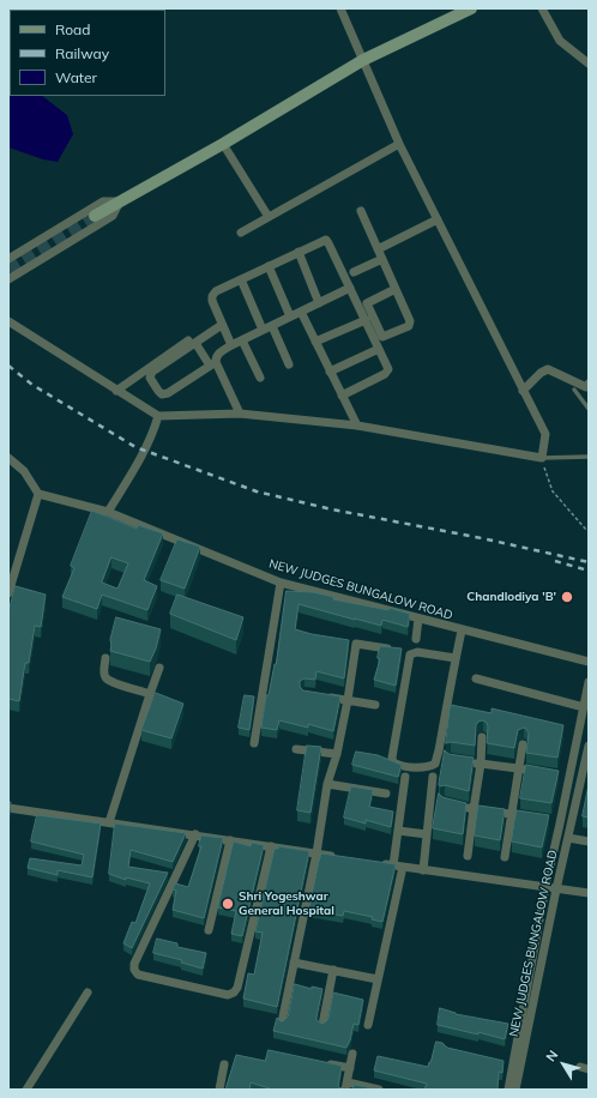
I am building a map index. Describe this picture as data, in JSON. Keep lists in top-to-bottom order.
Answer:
{
  "streets": {
    "street": ["NEW JUDGES BUNGALOW ROAD"]
  },
  "places": ["Chandlodiya 'B'", "Shri Yogeshwar General Hospital"],
  "legend": ["Road", "Railway", "Water"],
  "north": "top left"
}
